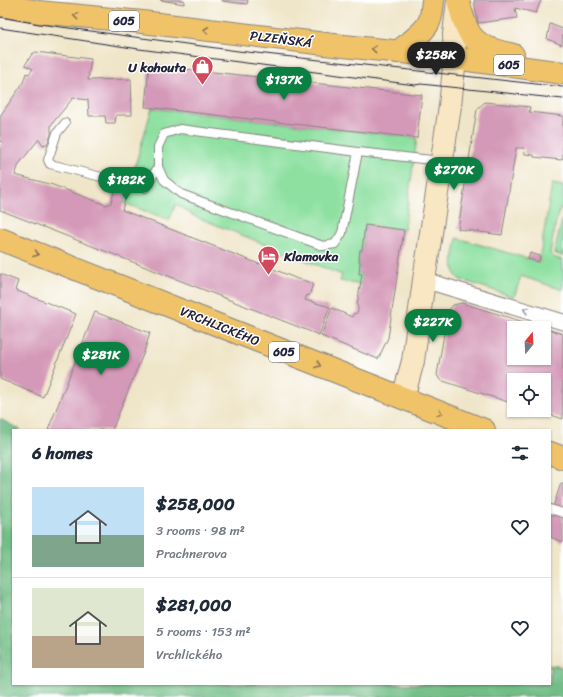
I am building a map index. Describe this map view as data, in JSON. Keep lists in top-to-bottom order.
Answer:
{
  "streets": {
    "main road": ["605", "PLZEŇSKÁ", "VRCHLICKÉHO"]
  },
  "one_way": ["PLZEŇSKÁ", "VRCHLICKÉHO"],
  "places": {
    "shop": ["U kohouta"],
    "hotel": ["Klamovka"]
  },
  "north": "top",
  "page": {
    "price": [
      "$258K",
      "$137K",
      "$270K",
      "$182K",
      "$227K",
      "$281K"
    ],
    "heading": "6 homes",
    "list": [
      {
        "name": "$258,000",
        "note": "3 rooms · 98 m² · Prachnerova"
      },
      {
        "name": "$281,000",
        "note": "5 rooms · 153 m² · Vrchlického"
      }
    ]
  }
}
